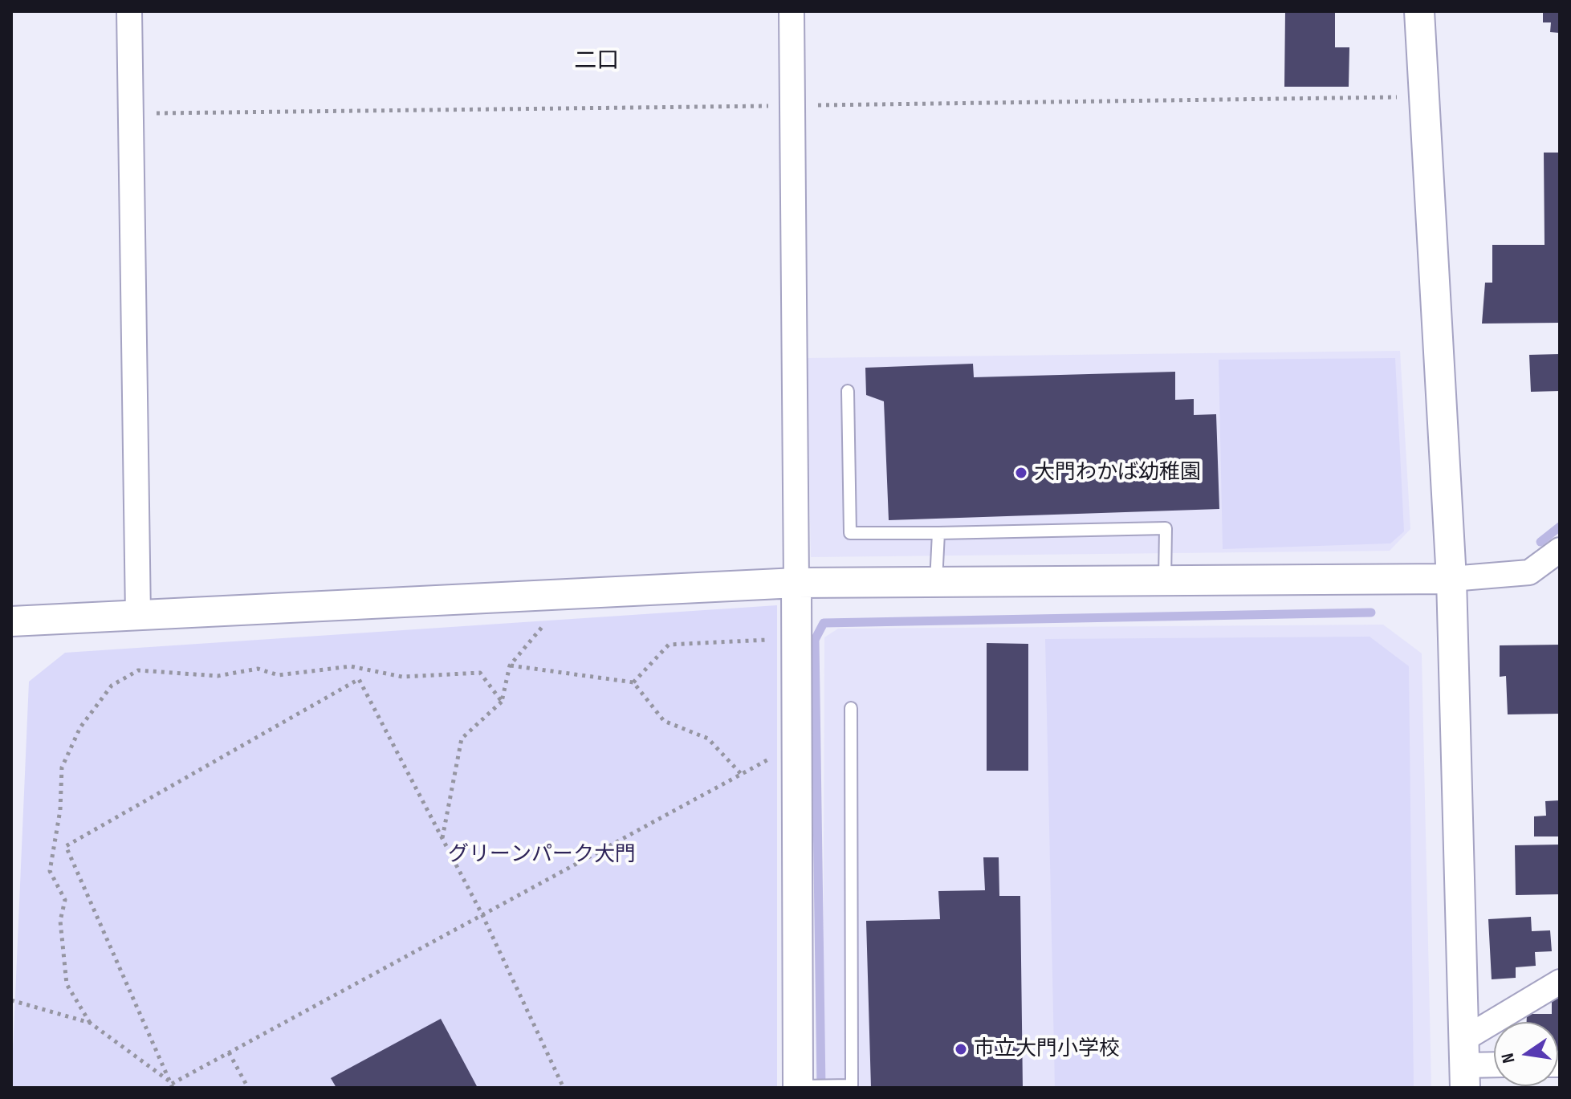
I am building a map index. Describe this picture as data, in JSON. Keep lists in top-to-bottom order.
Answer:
{
  "districts": ["二口"],
  "parks": ["グリーンパーク大門"],
  "places": ["大門わかば幼稚園", "市立大門小学校"],
  "north": "left"
}
